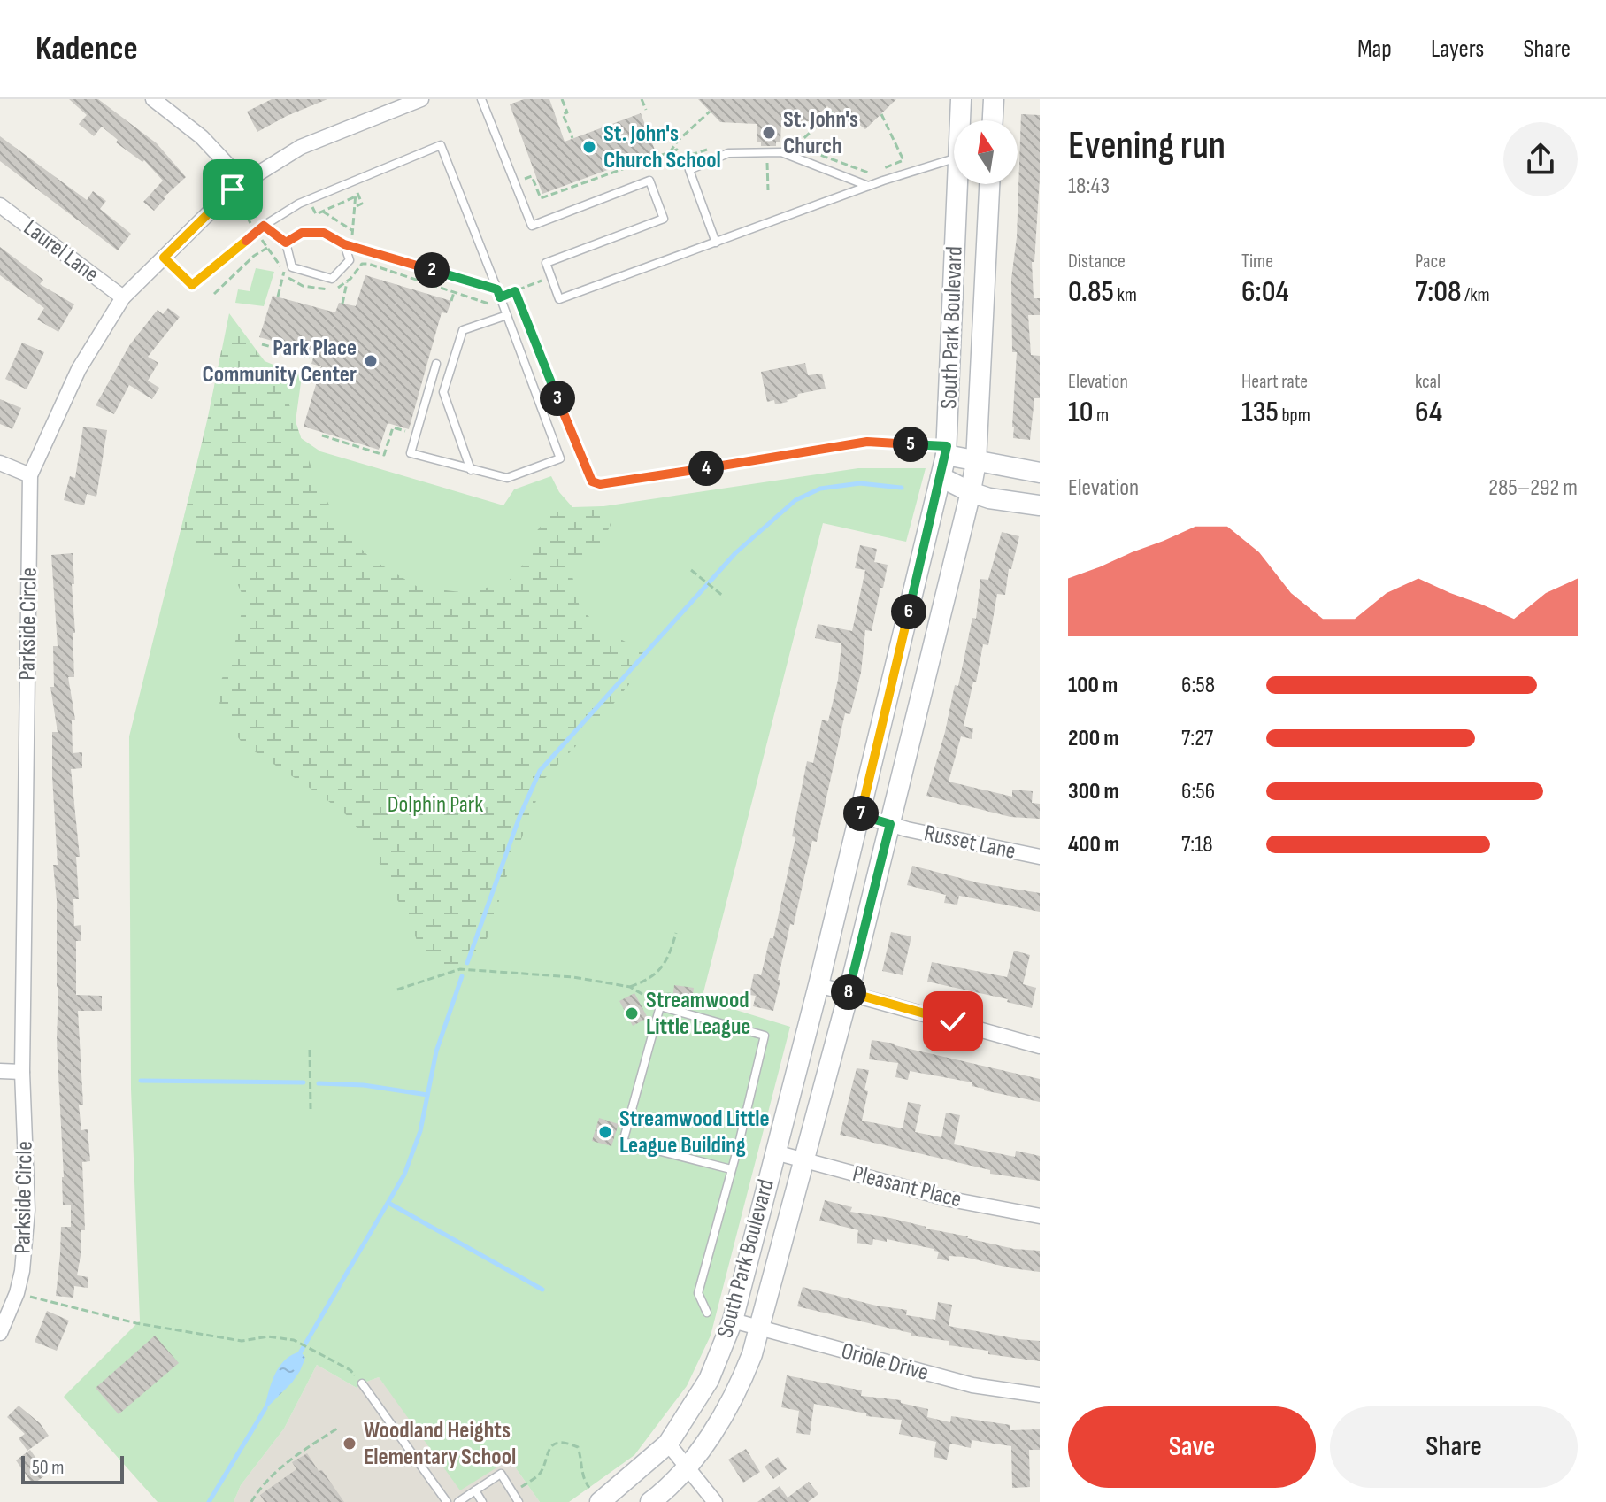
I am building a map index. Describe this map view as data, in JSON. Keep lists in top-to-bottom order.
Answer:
{
  "streets": {
    "street": [
      "Laurel Lane",
      "South Park Boulevard",
      "Parkside Circle",
      "Russet Lane",
      "Pleasant Place",
      "Oriole Drive"
    ]
  },
  "crossings": [
    ["Laurel Lane", "Parkside Circle"],
    ["South Park Boulevard", "Russet Lane"],
    ["South Park Boulevard", "Pleasant Place"],
    ["South Park Boulevard", "Oriole Drive"]
  ],
  "parks": ["Dolphin Park"],
  "places": [
    "St. John's Church",
    "St. John's Church School",
    "Park Place Community Center",
    "Streamwood Little League",
    "Streamwood Little League Building",
    "Woodland Heights Elementary School"
  ],
  "scale_bar": "50 m",
  "north": "top",
  "page": {
    "header": "Kadence",
    "nav": ["Map", "Layers", "Share"],
    "heading": ["Evening run", "18:43"],
    "stats": [
      ["Distance", "0.85 km"],
      ["Time", "6:04"],
      ["Pace", "7:08 /km"],
      ["Elevation", "10 m"],
      ["Heart rate", "135 bpm"],
      ["kcal", "64"]
    ],
    "pins": [
      "2",
      "3",
      "5",
      "4",
      "6",
      "7",
      "8"
    ],
    "chart": ["Elevation", "285–292 m"],
    "list": [
      {
        "name": "100 m",
        "note": "6:58"
      },
      {
        "name": "200 m",
        "note": "7:27"
      },
      {
        "name": "300 m",
        "note": "6:56"
      },
      {
        "name": "400 m",
        "note": "7:18"
      }
    ],
    "buttons": ["Save", "Share"],
    "scale": "50 m"
  }
}
